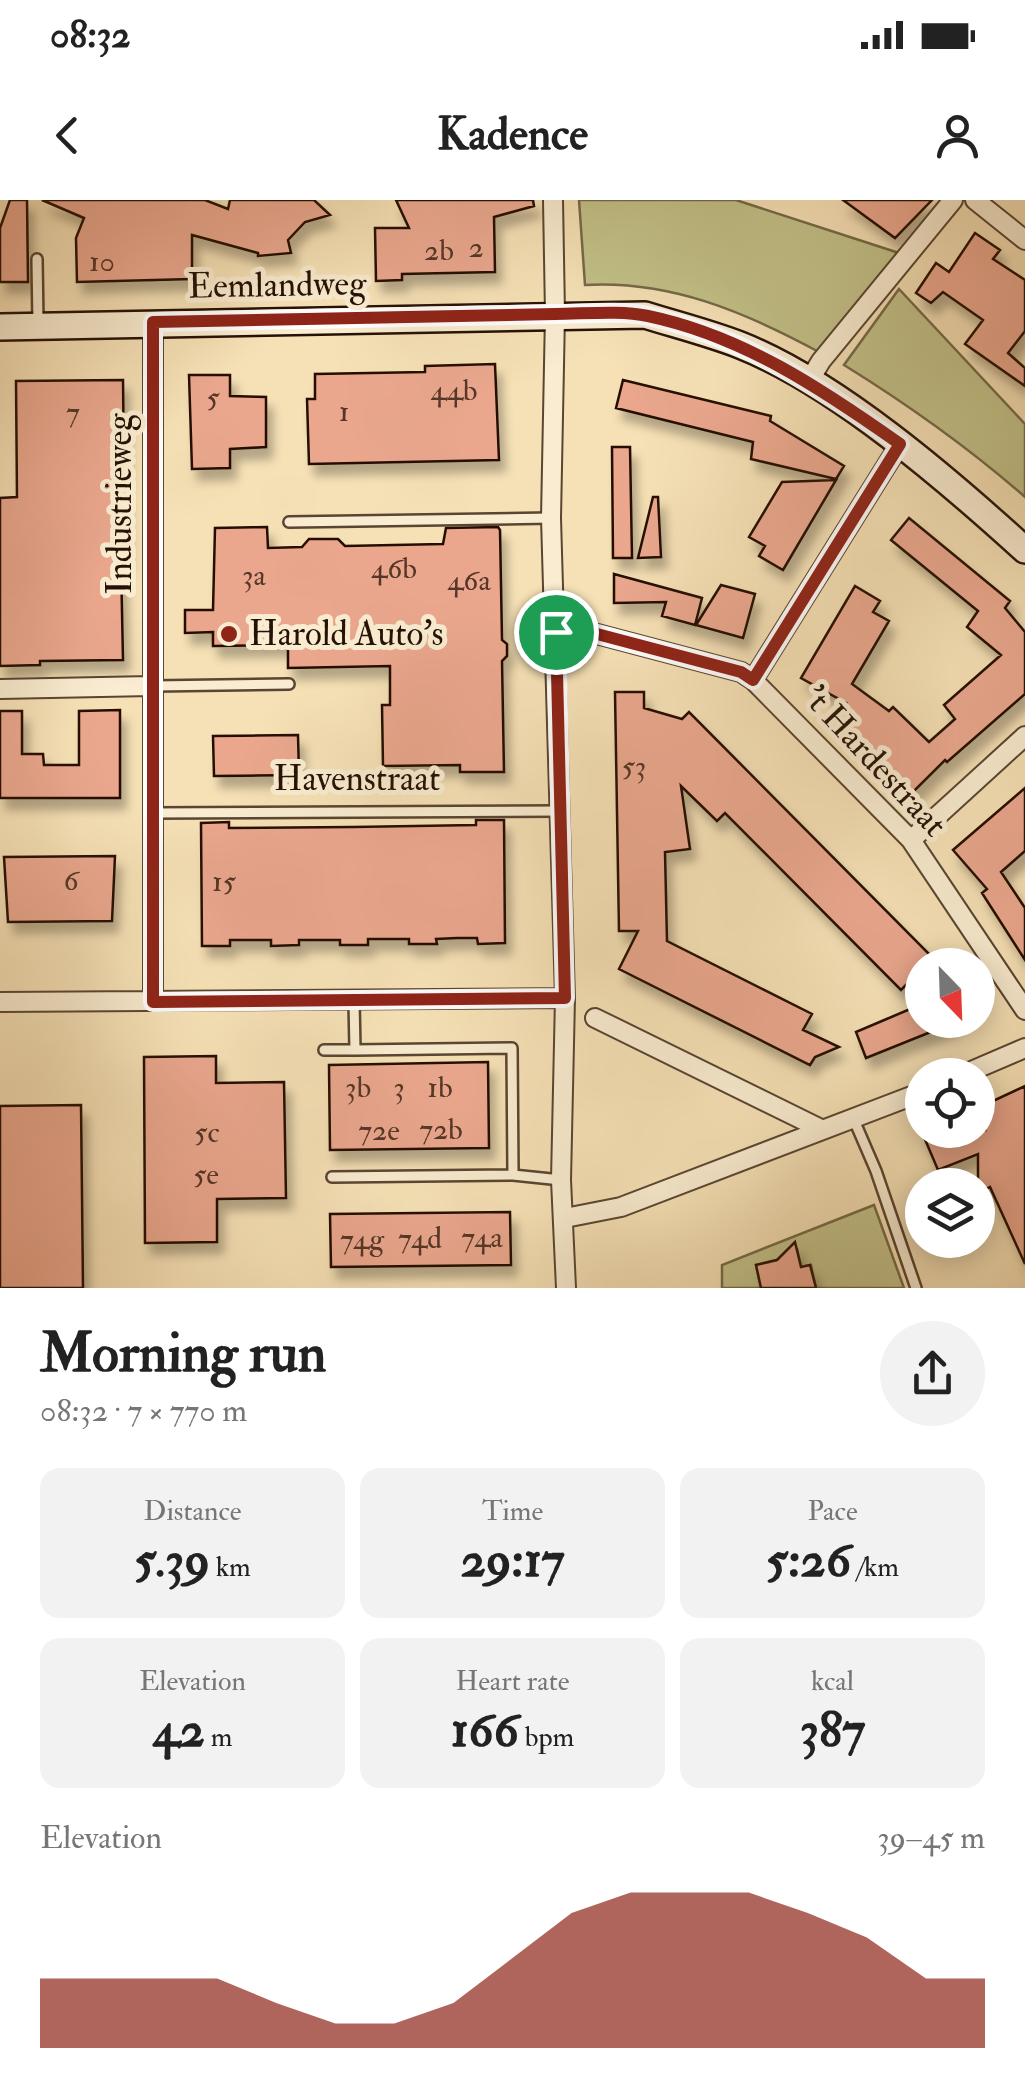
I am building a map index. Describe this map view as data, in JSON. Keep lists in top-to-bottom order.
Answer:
{
  "streets": {
    "main road": ["Eemlandweg"],
    "street": ["Industrieweg", "'t Hardestraat"],
    "lane": ["Havenstraat"]
  },
  "crossings": [
    ["Eemlandweg", "Industrieweg"],
    ["Industrieweg", "Havenstraat"]
  ],
  "places": ["Harold Auto's"],
  "house_numbers": [
    "2",
    "2b",
    "10",
    "44b",
    "5",
    "1",
    "7",
    "46b",
    "3a",
    "46a",
    "53",
    "6",
    "15",
    "3b",
    "3",
    "1b",
    "72b",
    "72e",
    "5c",
    "5e",
    "74a",
    "74d",
    "74g"
  ],
  "north": "bottom right",
  "page": {
    "status": "08:32",
    "header": "Kadence",
    "heading": ["Morning run", "08:32 · 7 × 770 m"],
    "stats": [
      ["Distance", "5.39 km"],
      ["Time", "29:17"],
      ["Pace", "5:26 /km"],
      ["Elevation", "42 m"],
      ["Heart rate", "166 bpm"],
      ["kcal", "387"]
    ],
    "chart": ["Elevation", "39–45 m"]
  }
}
